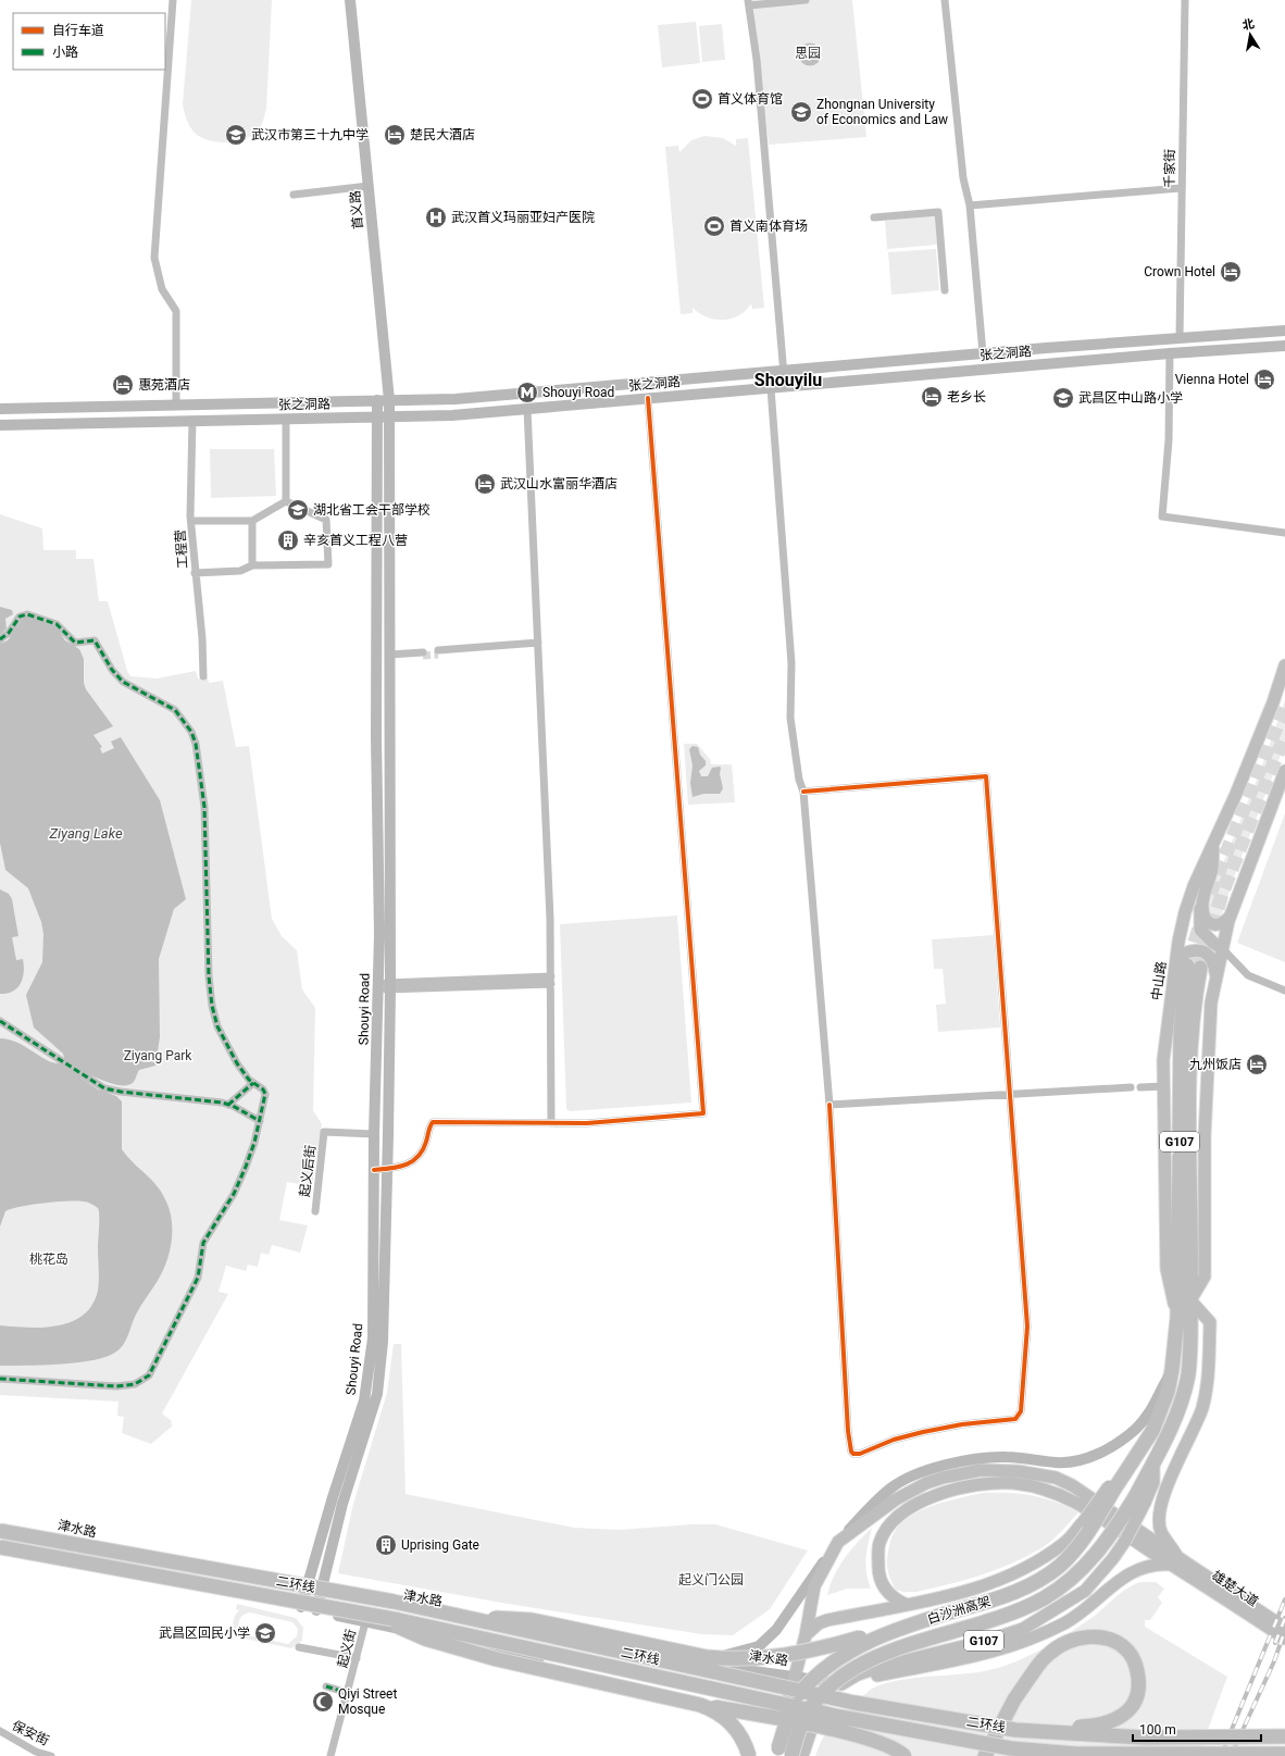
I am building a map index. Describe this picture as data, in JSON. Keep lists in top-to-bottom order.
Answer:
{
  "streets": {
    "highway": ["G107", "二环线", "白沙洲高架"],
    "main road": [
      "首义路",
      "张之洞路",
      "中山路",
      "Shouyi Road",
      "津水路",
      "雄楚大道"
    ],
    "street": [
      "千家街",
      "工程营",
      "起义后街",
      "起义街",
      "保安街"
    ]
  },
  "crossings": [
    ["千家街", "张之洞路"],
    ["首义路", "张之洞路"],
    ["首义路", "Shouyi Road"],
    ["张之洞路", "工程营"],
    ["张之洞路", "Shouyi Road"],
    ["中山路", "G107"],
    ["Shouyi Road", "起义后街"],
    ["Shouyi Road", "津水路"],
    ["G107", "津水路"],
    ["G107", "白沙洲高架"],
    ["二环线", "起义街"]
  ],
  "districts": ["Shouyilu"],
  "water": ["Ziyang Lake"],
  "parks": [
    "思园",
    "Ziyang Park",
    "桃花岛",
    "起义门公园"
  ],
  "places": {
    "sports": ["首义体育馆", "首义南体育场"],
    "school or university": [
      "Zhongnan University of Economics and Law",
      "武汉市第三十九中学",
      "武昌区中山路小学",
      "湖北省工会干部学校",
      "武昌区回民小学"
    ],
    "hotel": [
      "楚民大酒店",
      "Crown Hotel",
      "Vienna Hotel",
      "惠苑酒店",
      "老乡长",
      "武汉山水富丽华酒店",
      "九州饭店"
    ],
    "hospital": ["武汉首义玛丽亚妇产医院"],
    "metro station": ["Shouyi Road"],
    "building": ["辛亥首义工程八营", "Uprising Gate"],
    "mosque": ["Qiyi Street Mosque"]
  },
  "legend": ["自行车道", "小路"],
  "scale_bar": "100 m",
  "north": "top"
}
